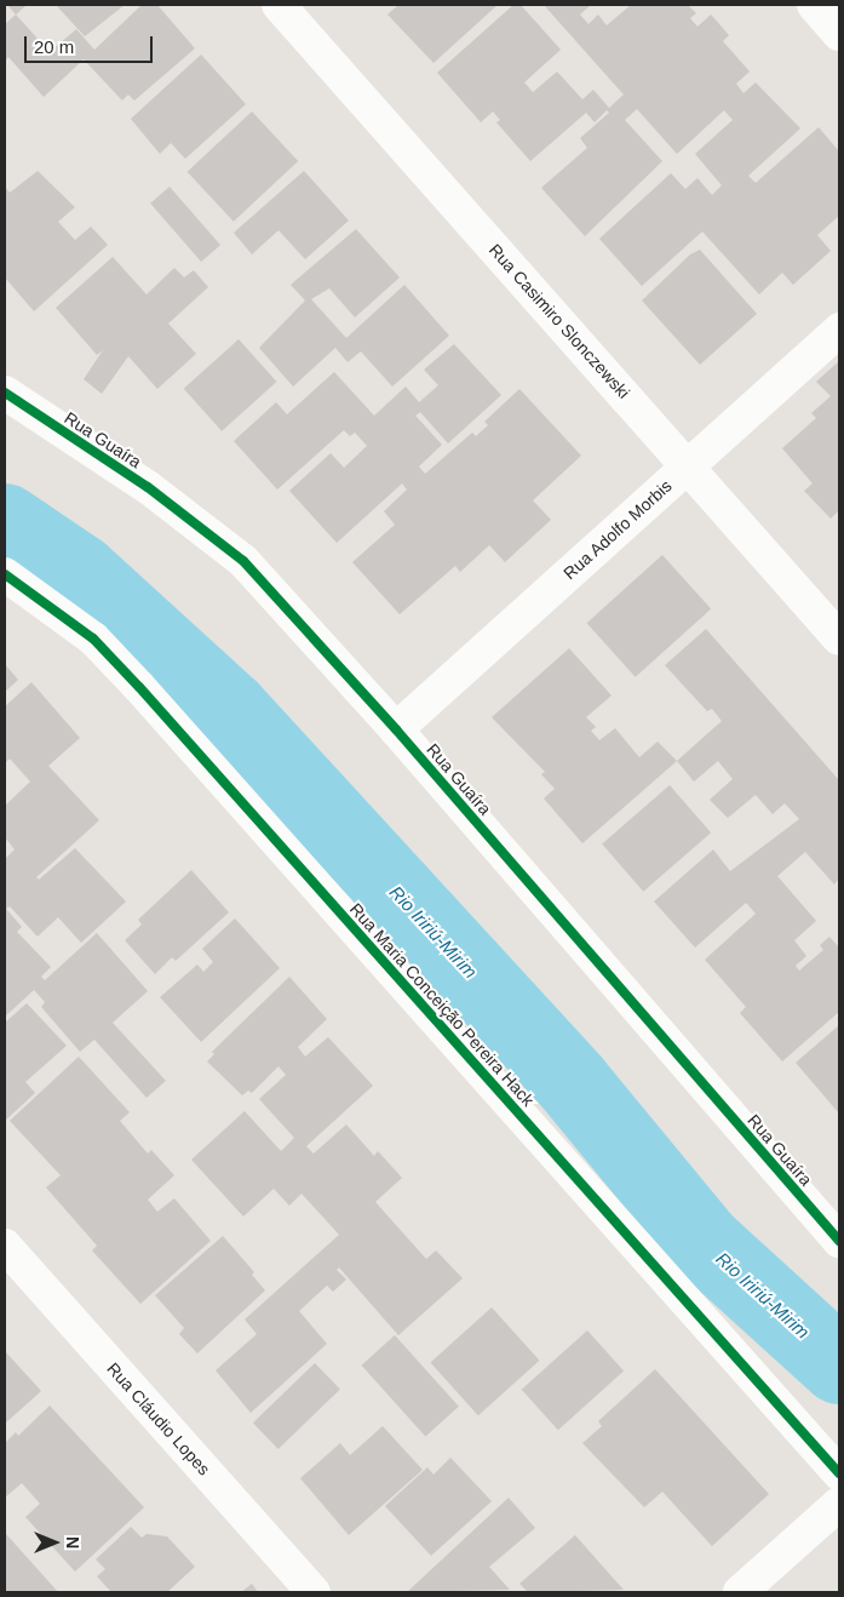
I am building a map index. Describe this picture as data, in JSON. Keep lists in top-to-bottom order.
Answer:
{
  "streets": {
    "street": [
      "Rua Casimiro Slonczewski",
      "Rua Guaíra",
      "Rua Adolfo Morbis",
      "Rua Maria Conceição Pereira Hack",
      "Rua Cláudio Lopes"
    ]
  },
  "crossings": [
    ["Rua Casimiro Slonczewski", "Rua Adolfo Morbis"],
    ["Rua Guaíra", "Rua Adolfo Morbis"]
  ],
  "water": ["Rio Iririú-Mirim"],
  "scale_bar": "20 m",
  "north": "right"
}
